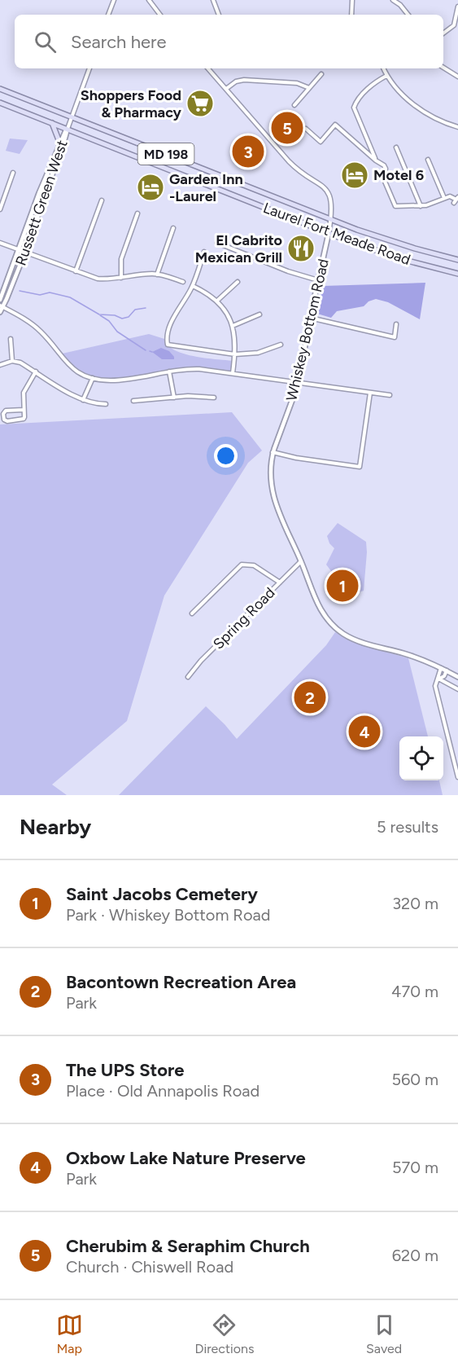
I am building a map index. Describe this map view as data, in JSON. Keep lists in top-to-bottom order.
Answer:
{
  "streets": {
    "main road": ["MD 198", "Laurel Fort Meade Road"],
    "street": ["Russett Green West", "Whiskey Bottom Road", "Spring Road"]
  },
  "crossings": [
    ["Russett Green West", "Laurel Fort Meade Road"],
    ["Laurel Fort Meade Road", "Whiskey Bottom Road"],
    ["Whiskey Bottom Road", "Spring Road"]
  ],
  "places": {
    "supermarket": ["Shoppers Food & Pharmacy"],
    "hotel": ["Motel 6", "Garden Inn -Laurel"],
    "restaurant": ["El Cabrito Mexican Grill"]
  },
  "page": {
    "search": "Search here",
    "pins": [
      "5",
      "3",
      "1",
      "2",
      "4"
    ],
    "heading": ["Nearby", "5 results"],
    "list": [
      {
        "mark": "1",
        "name": "Saint Jacobs Cemetery",
        "note": "Park · Whiskey Bottom Road",
        "value": "320 m"
      },
      {
        "mark": "2",
        "name": "Bacontown Recreation Area",
        "note": "Park",
        "value": "470 m"
      },
      {
        "mark": "3",
        "name": "The UPS Store",
        "note": "Place · Old Annapolis Road",
        "value": "560 m"
      },
      {
        "mark": "4",
        "name": "Oxbow Lake Nature Preserve",
        "note": "Park",
        "value": "570 m"
      },
      {
        "mark": "5",
        "name": "Cherubim & Seraphim Church",
        "note": "Church · Chiswell Road",
        "value": "620 m"
      }
    ],
    "nav": ["Map", "Directions", "Saved"]
  }
}
